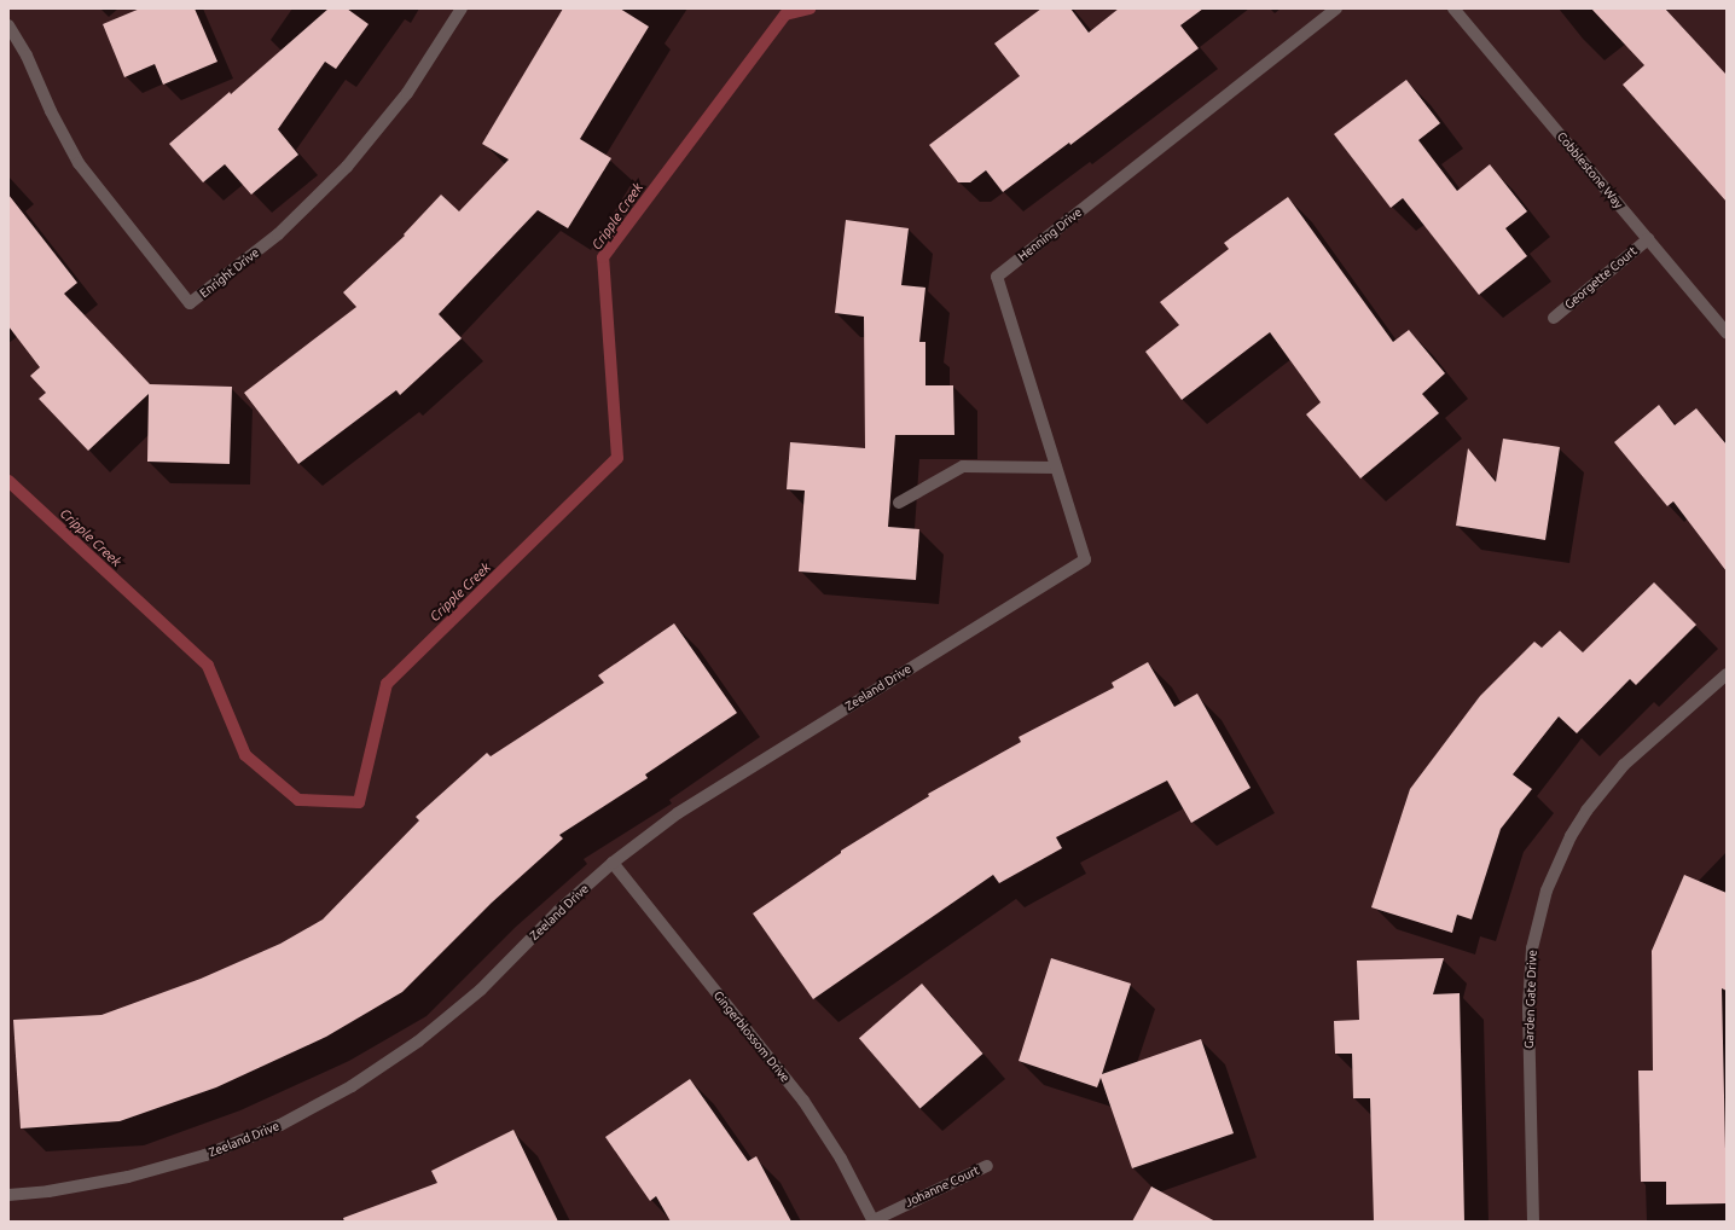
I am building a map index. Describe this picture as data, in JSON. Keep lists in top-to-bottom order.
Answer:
{
  "streets": {
    "street": [
      "Cobblestone Way",
      "Henning Drive",
      "Enright Drive",
      "Georgette Court",
      "Zeeland Drive",
      "Garden Gate Drive",
      "Gingerblossom Drive",
      "Johanne Court"
    ]
  },
  "crossings": [
    ["Cobblestone Way", "Georgette Court"],
    ["Henning Drive", "Zeeland Drive"],
    ["Zeeland Drive", "Gingerblossom Drive"],
    ["Gingerblossom Drive", "Johanne Court"]
  ],
  "water": ["Cripple Creek"]
}
